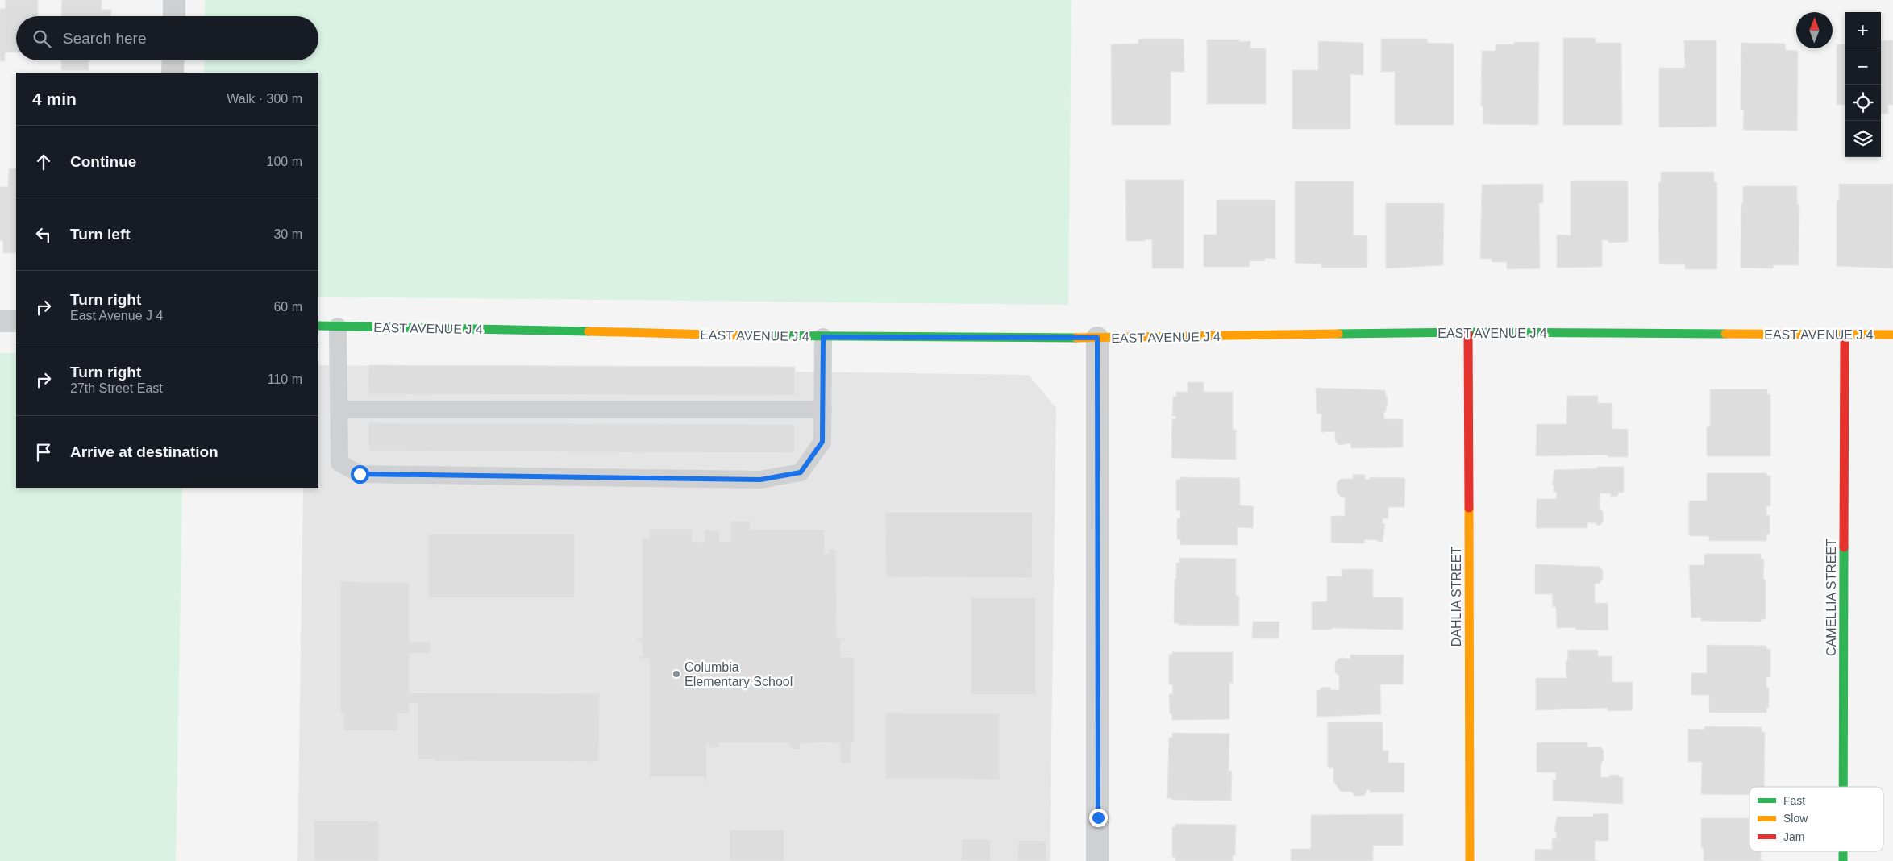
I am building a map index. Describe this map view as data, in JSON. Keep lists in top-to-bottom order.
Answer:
{
  "streets": {
    "street": ["EAST AVENUE J 4", "DAHLIA STREET", "CAMELLIA STREET"]
  },
  "crossings": [
    ["EAST AVENUE J 4", "DAHLIA STREET"],
    ["EAST AVENUE J 4", "CAMELLIA STREET"]
  ],
  "places": ["Columbia Elementary School"],
  "legend": ["Fast", "Slow", "Jam"],
  "north": "top",
  "page": {
    "map_buttons": ["+", "−"],
    "search": "Search here",
    "heading": ["4 min", "Walk · 300 m"],
    "list": [
      ["Continue", "100 m"],
      ["Turn left", "30 m"],
      ["Turn right", "East Avenue J 4", "60 m"],
      ["Turn right", "27th Street East", "110 m"],
      "Arrive at destination"
    ]
  }
}
